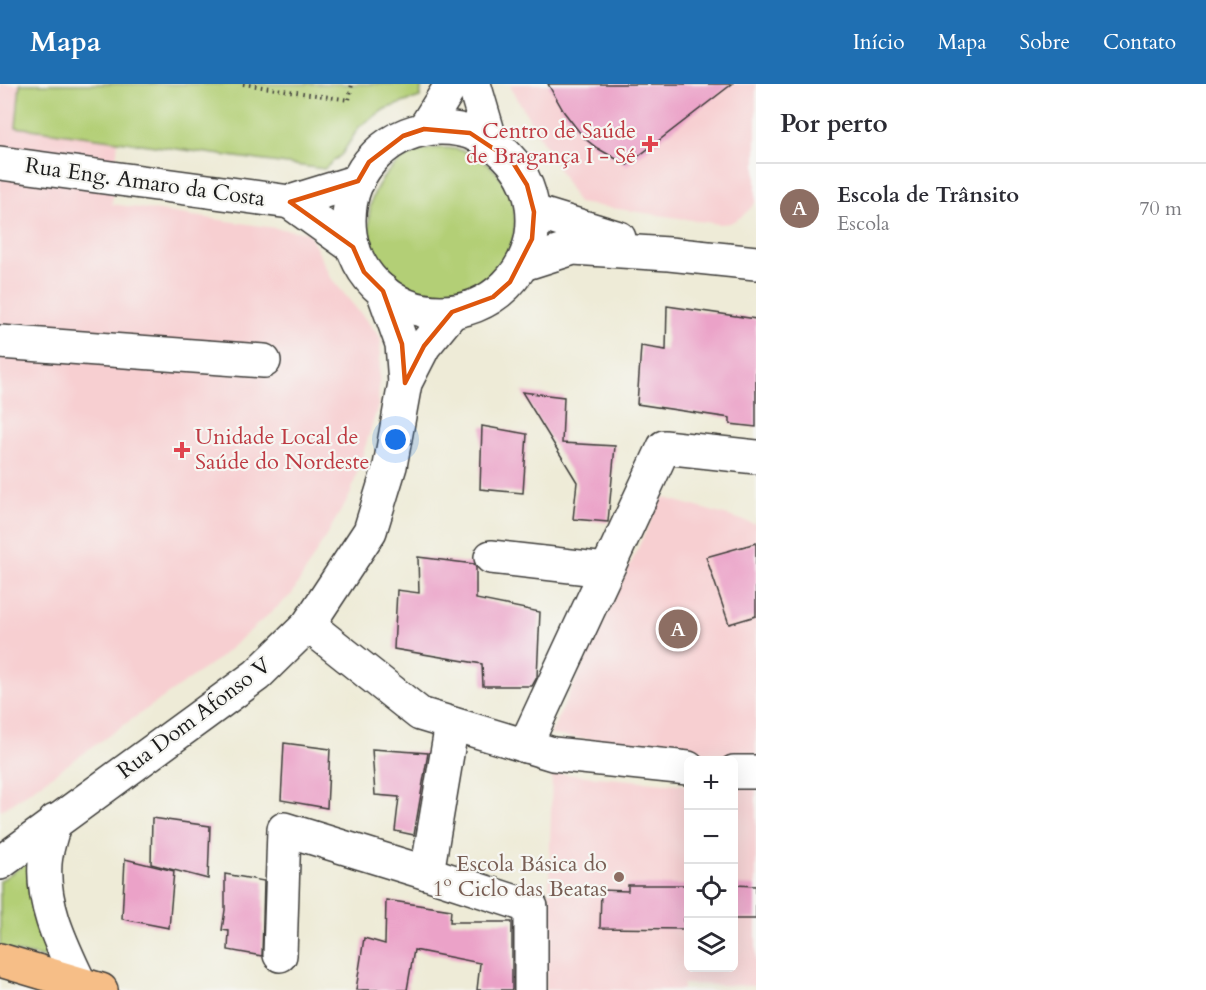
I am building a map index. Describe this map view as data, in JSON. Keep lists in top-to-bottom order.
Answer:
{
  "streets": {
    "street": ["Rua Eng. Amaro da Costa", "Rua Dom Afonso V"]
  },
  "crossings": [
    ["Rua Eng. Amaro da Costa", "Rua Dom Afonso V"]
  ],
  "places": {
    "health": ["Centro de Saúde de Bragança I - Sé", "Unidade Local de Saúde do Nordeste"],
    "other": ["Escola Básica do 1º Ciclo das Beatas"]
  },
  "page": {
    "header": "Mapa",
    "nav": [
      "Início",
      "Mapa",
      "Sobre",
      "Contato"
    ],
    "heading": "Por perto",
    "list": [
      {
        "mark": "A",
        "name": "Escola de Trânsito",
        "note": "Escola",
        "value": "70 m"
      }
    ],
    "pins": "A",
    "map_buttons": ["+", "−"]
  }
}
